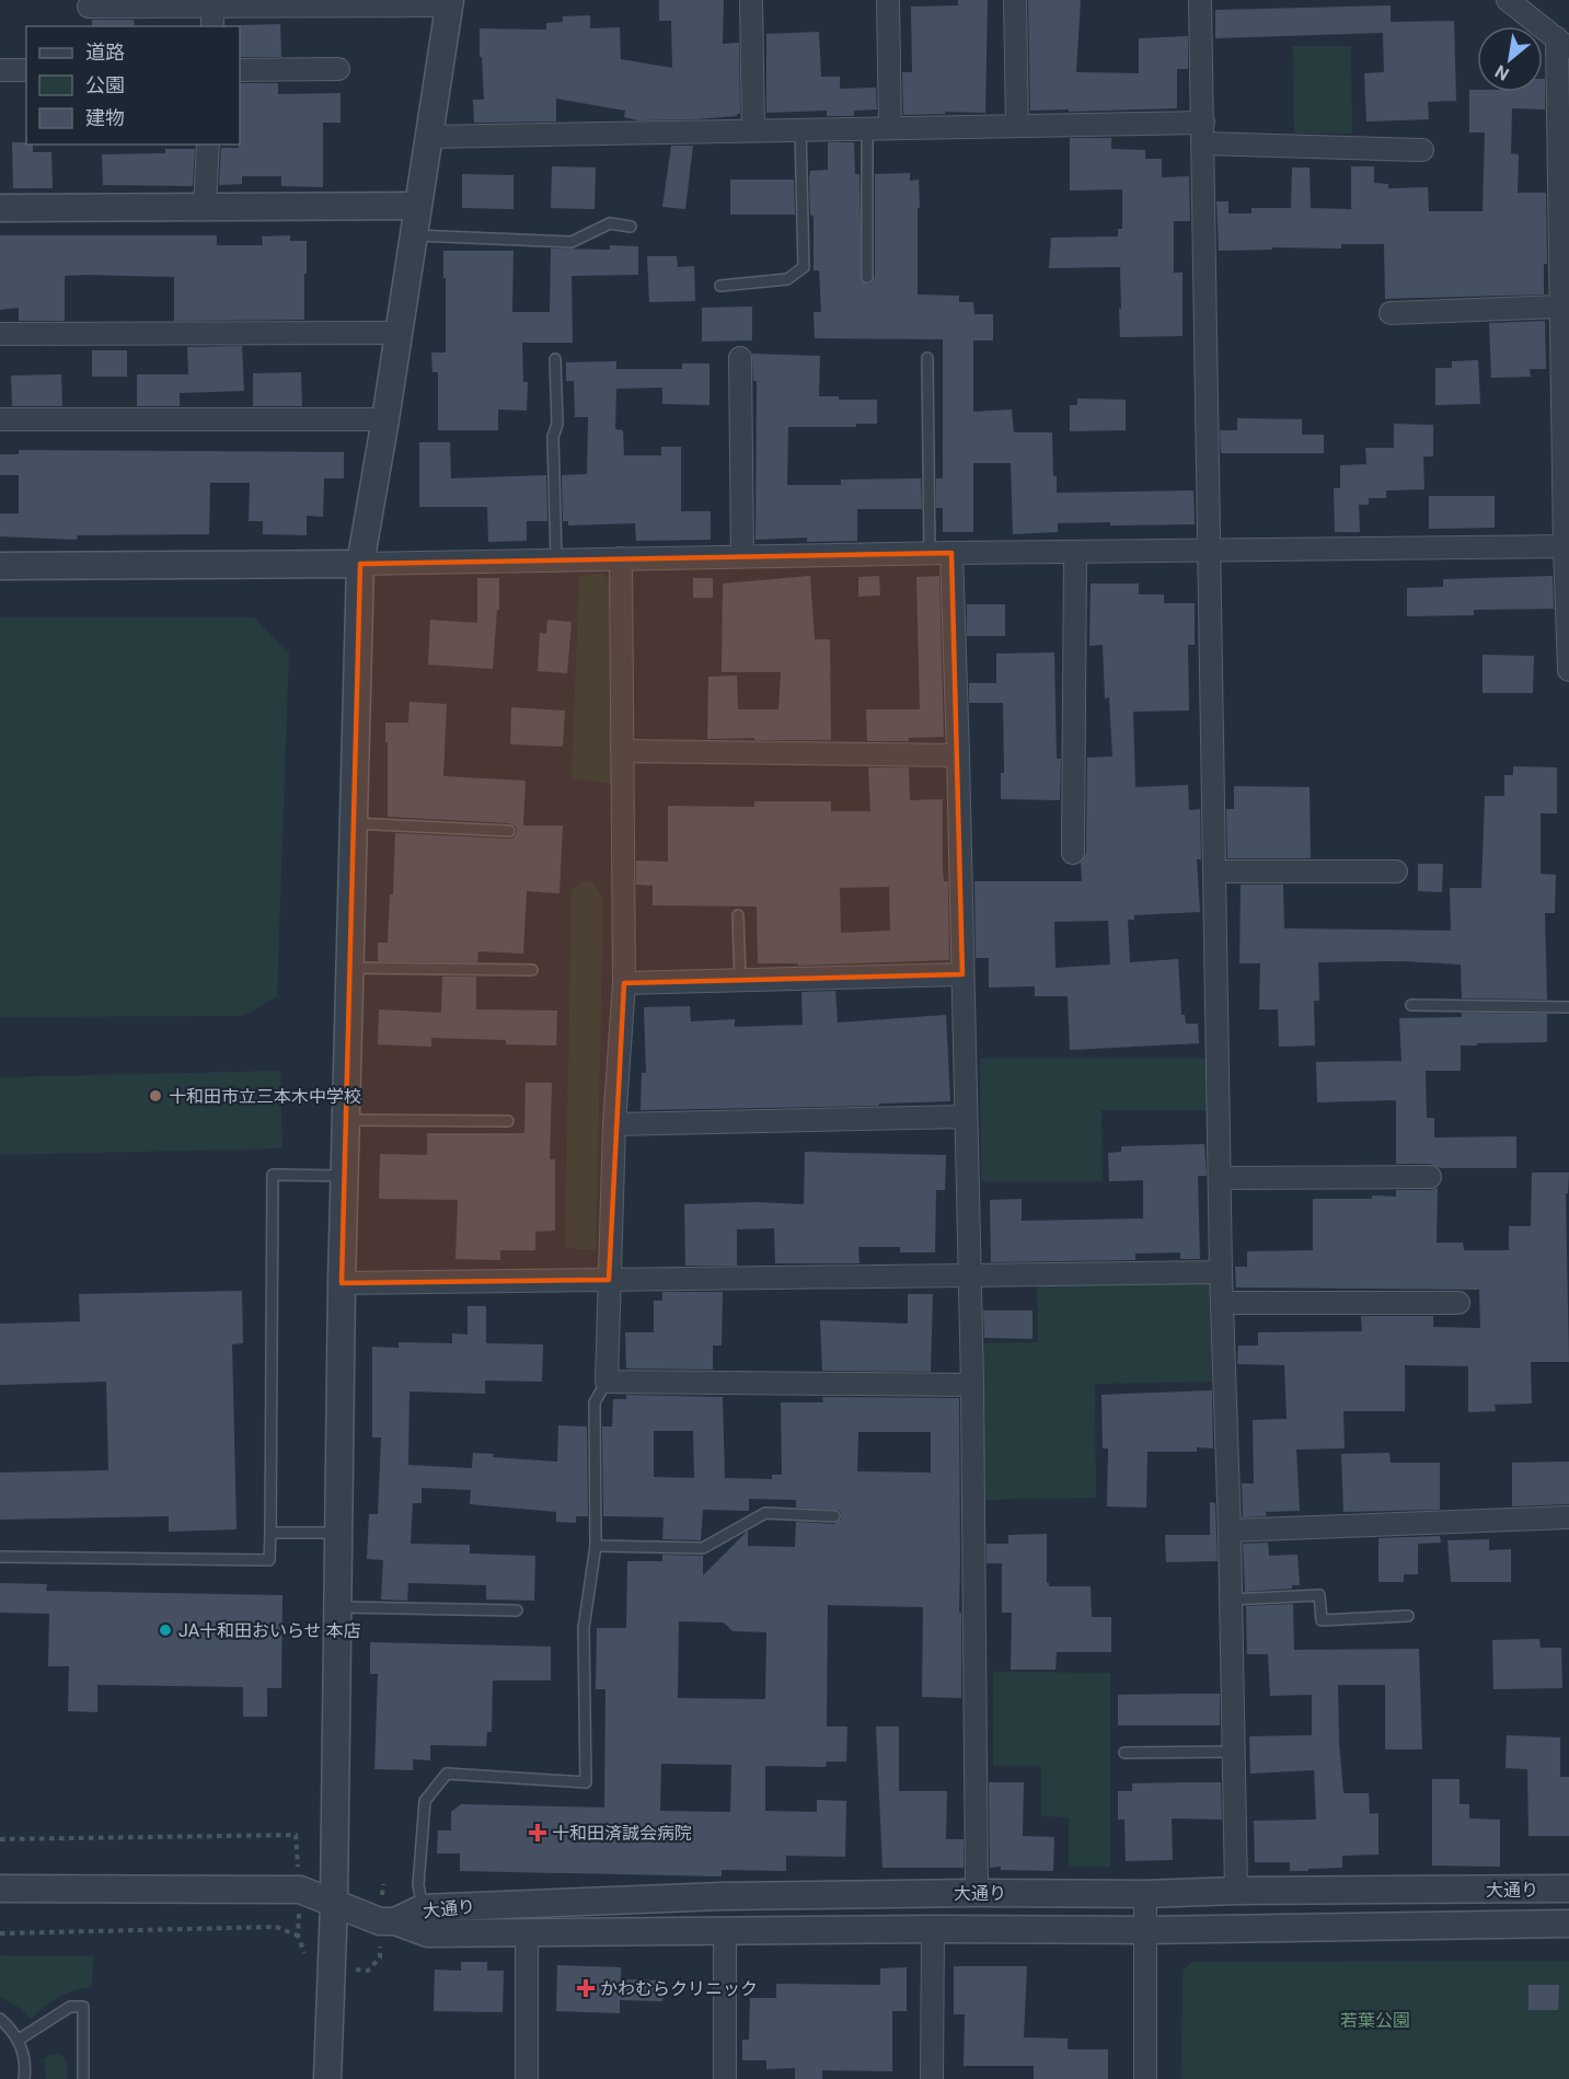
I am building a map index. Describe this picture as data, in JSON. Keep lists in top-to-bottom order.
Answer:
{
  "streets": {
    "street": ["大通り"]
  },
  "parks": ["若葉公園"],
  "places": {
    "other": ["十和田市立三本木中学校", "JA十和田おいらせ 本店"],
    "health": ["十和田済誠会病院", "かわむらクリニック"]
  },
  "legend": ["道路", "公園", "建物"],
  "north": "bottom left"
}
